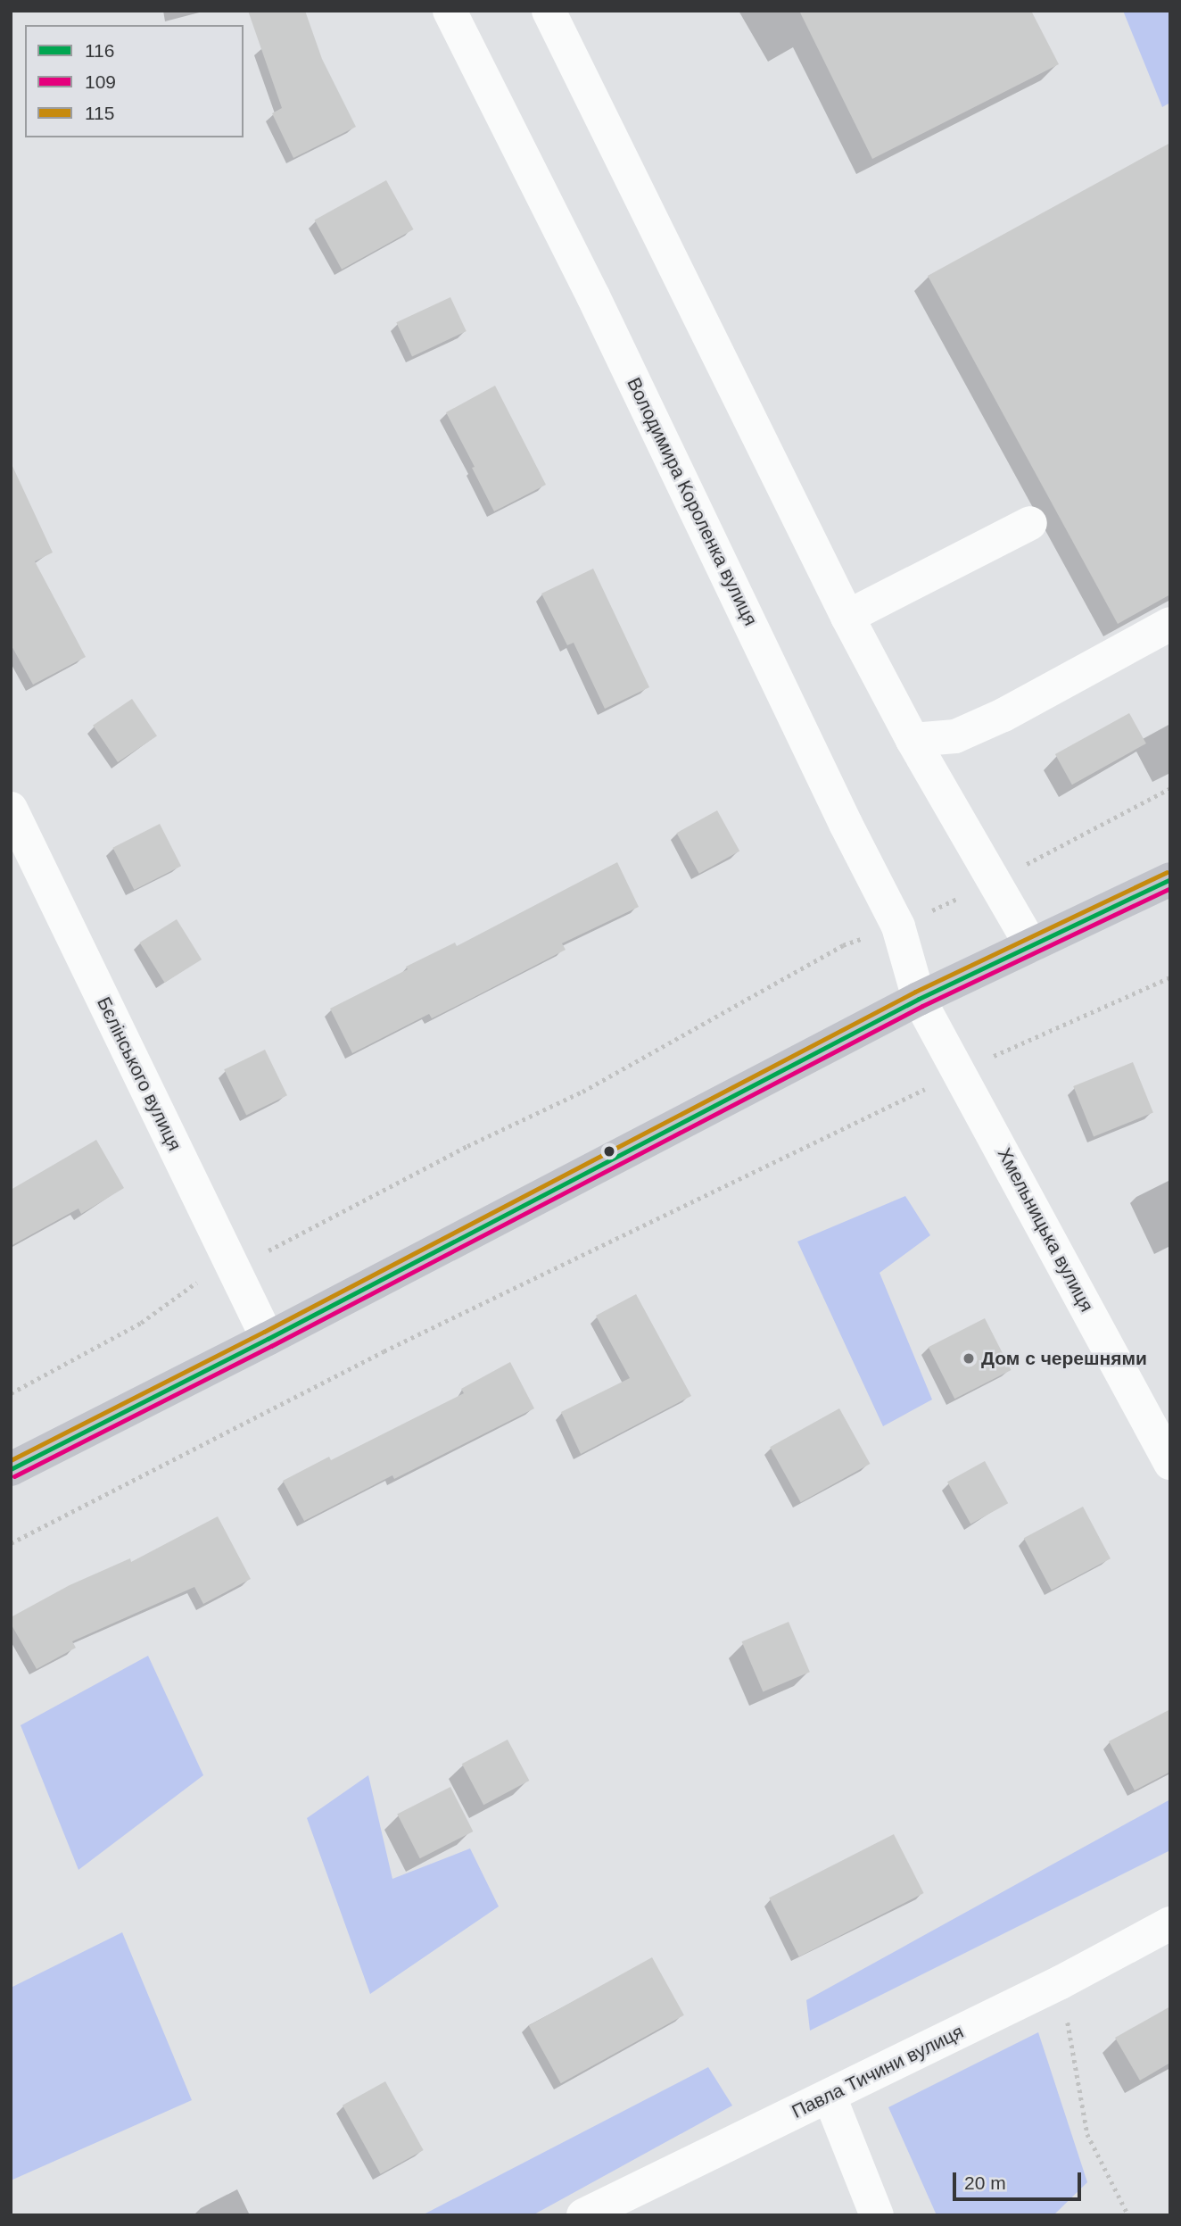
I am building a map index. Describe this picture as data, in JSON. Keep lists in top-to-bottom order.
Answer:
{
  "streets": {
    "street": [
      "Володимира Короленка вулиця",
      "Бєлінського вулиця",
      "Хмельницька вулиця",
      "Павла Тичини вулиця"
    ]
  },
  "crossings": [
    ["Володимира Короленка вулиця", "Хмельницька вулиця"]
  ],
  "places": ["Дом с черешнями"],
  "lines": ["transit line 115", "transit line 116", "transit line 109"],
  "legend": ["116", "109", "115"],
  "scale_bar": "20 m"
}
